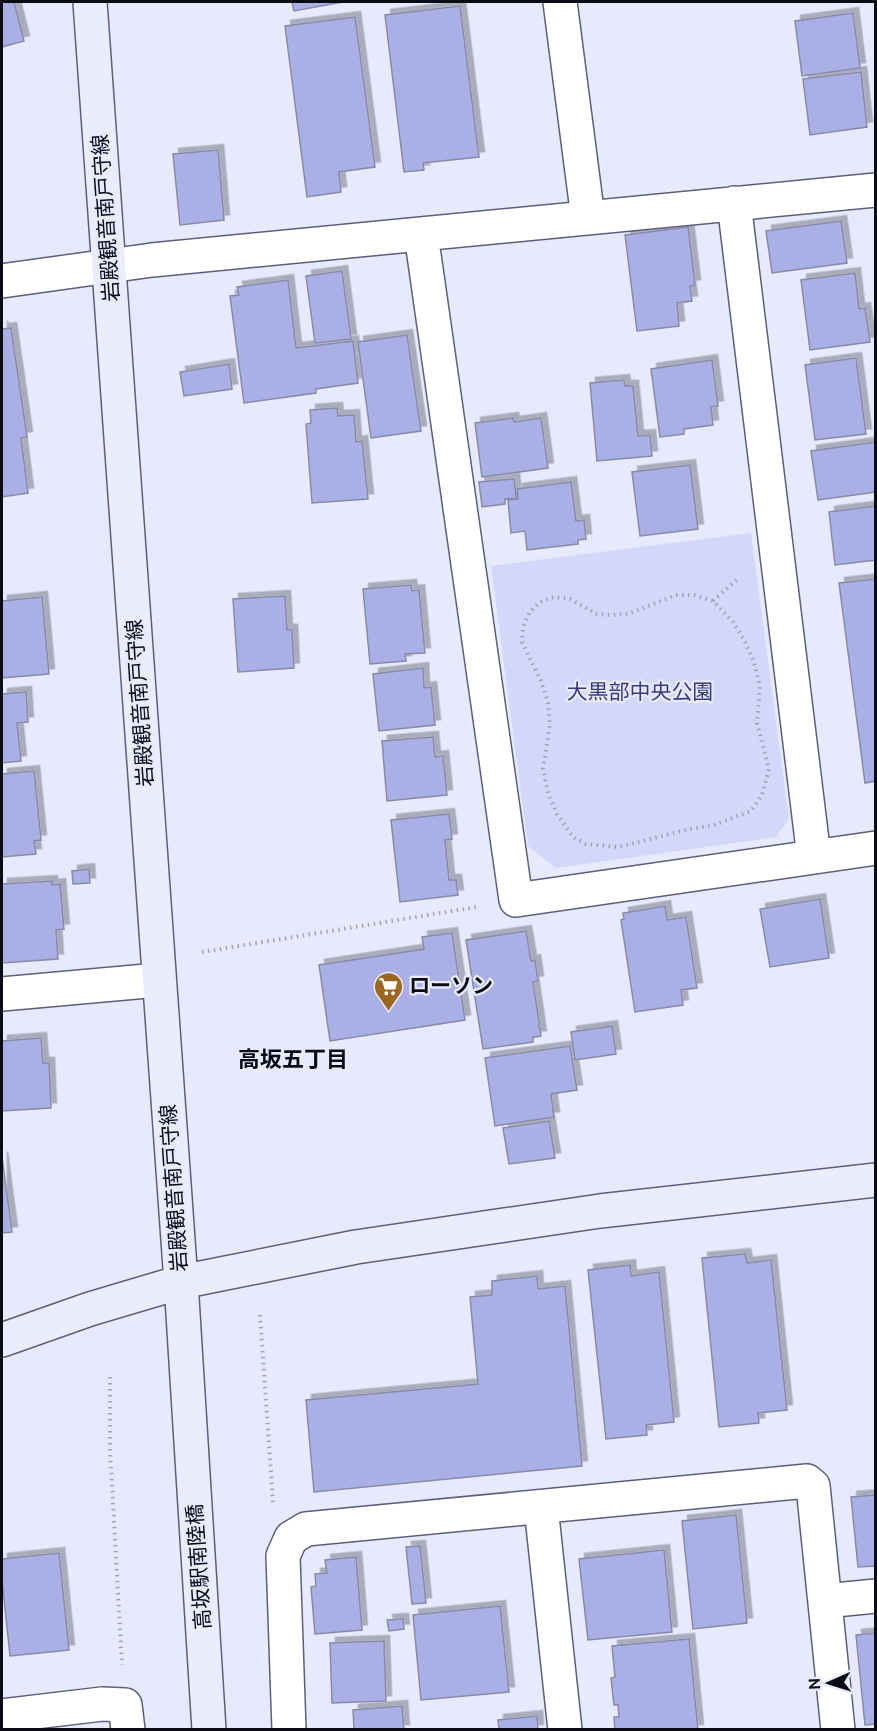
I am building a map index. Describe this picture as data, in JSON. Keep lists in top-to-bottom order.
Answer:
{
  "streets": {
    "main road": ["岩殿観音南戸守線", "高坂駅南陸橋"]
  },
  "crossings": [
    ["岩殿観音南戸守線", "高坂駅南陸橋"]
  ],
  "districts": ["高坂五丁目"],
  "parks": ["大黒部中央公園"],
  "places": {
    "supermarket": ["ローソン"]
  },
  "north": "left"
}
